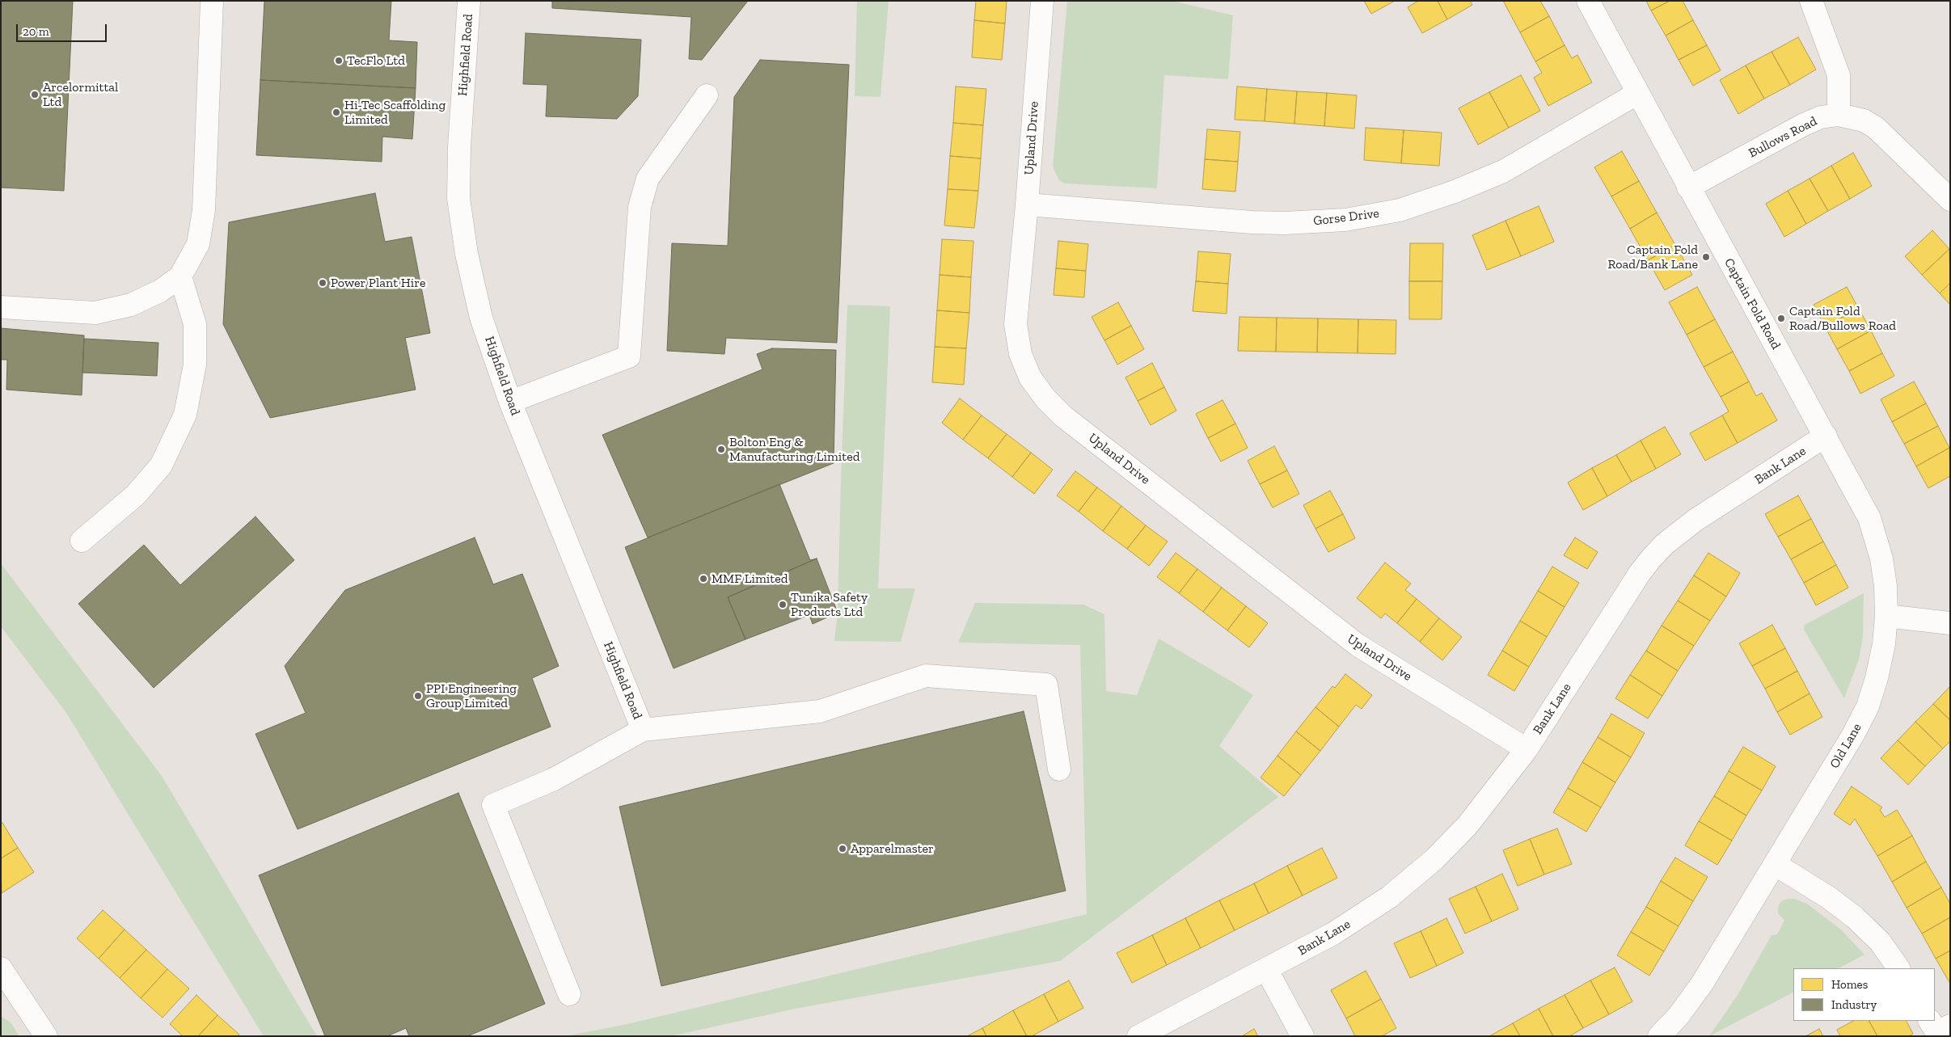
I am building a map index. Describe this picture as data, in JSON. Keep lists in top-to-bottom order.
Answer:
{
  "streets": {
    "street": [
      "Highfield Road",
      "Bullows Road",
      "Upland Drive",
      "Gorse Drive",
      "Captain Fold Road",
      "Bank Lane",
      "Old Lane"
    ]
  },
  "crossings": [
    ["Bullows Road", "Captain Fold Road"],
    ["Upland Drive", "Gorse Drive"],
    ["Upland Drive", "Bank Lane"],
    ["Gorse Drive", "Captain Fold Road"],
    ["Captain Fold Road", "Bank Lane"],
    ["Captain Fold Road", "Old Lane"]
  ],
  "places": [
    "TecFlo Ltd",
    "Arcelormittal Ltd",
    "Hi-Tec Scaffolding Limited",
    "Captain Fold Road/Bank Lane",
    "Power Plant Hire",
    "Captain Fold Road/Bullows Road",
    "Bolton Eng & Manufacturing Limited",
    "MMF Limited",
    "Tunika Safety Products Ltd",
    "PPI Engineering Group Limited",
    "Apparelmaster"
  ],
  "legend": ["Homes", "Industry"],
  "scale_bar": "20 m"
}
